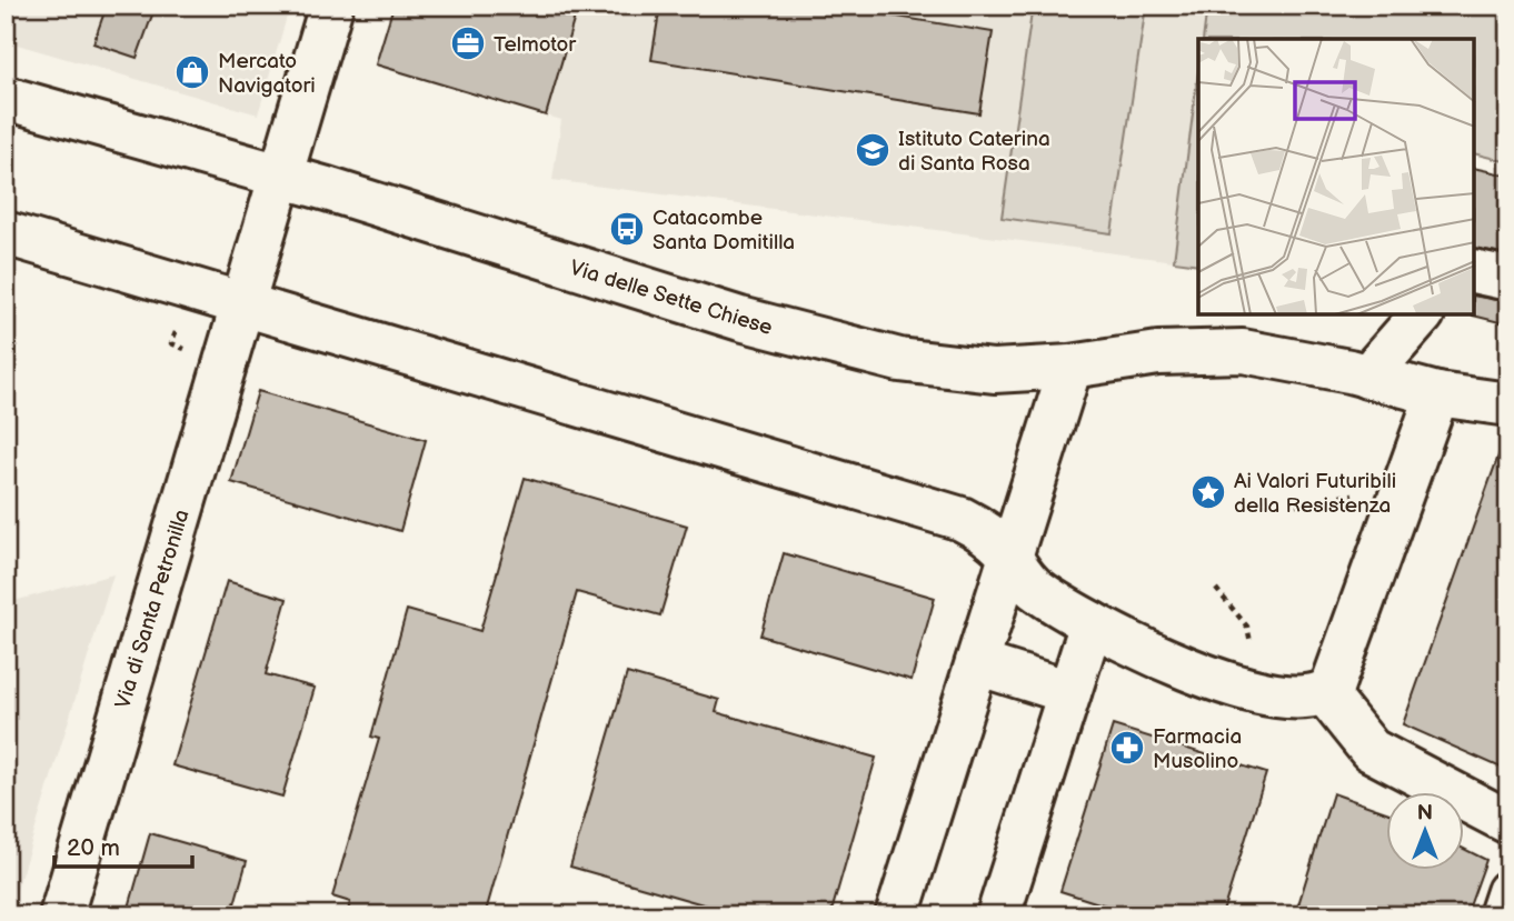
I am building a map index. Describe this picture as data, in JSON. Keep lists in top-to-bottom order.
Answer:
{
  "streets": {
    "main road": ["Via delle Sette Chiese", "Via di Santa Petronilla"]
  },
  "places": {
    "office": ["Telmotor"],
    "shop": ["Mercato Navigatori"],
    "school or university": ["Istituto Caterina di Santa Rosa"],
    "bus stop": ["Catacombe Santa Domitilla"],
    "place": ["Ai Valori Futuribili della Resistenza"],
    "pharmacy": ["Farmacia Musolino"]
  },
  "scale_bar": "20 m",
  "north": "top"
}
